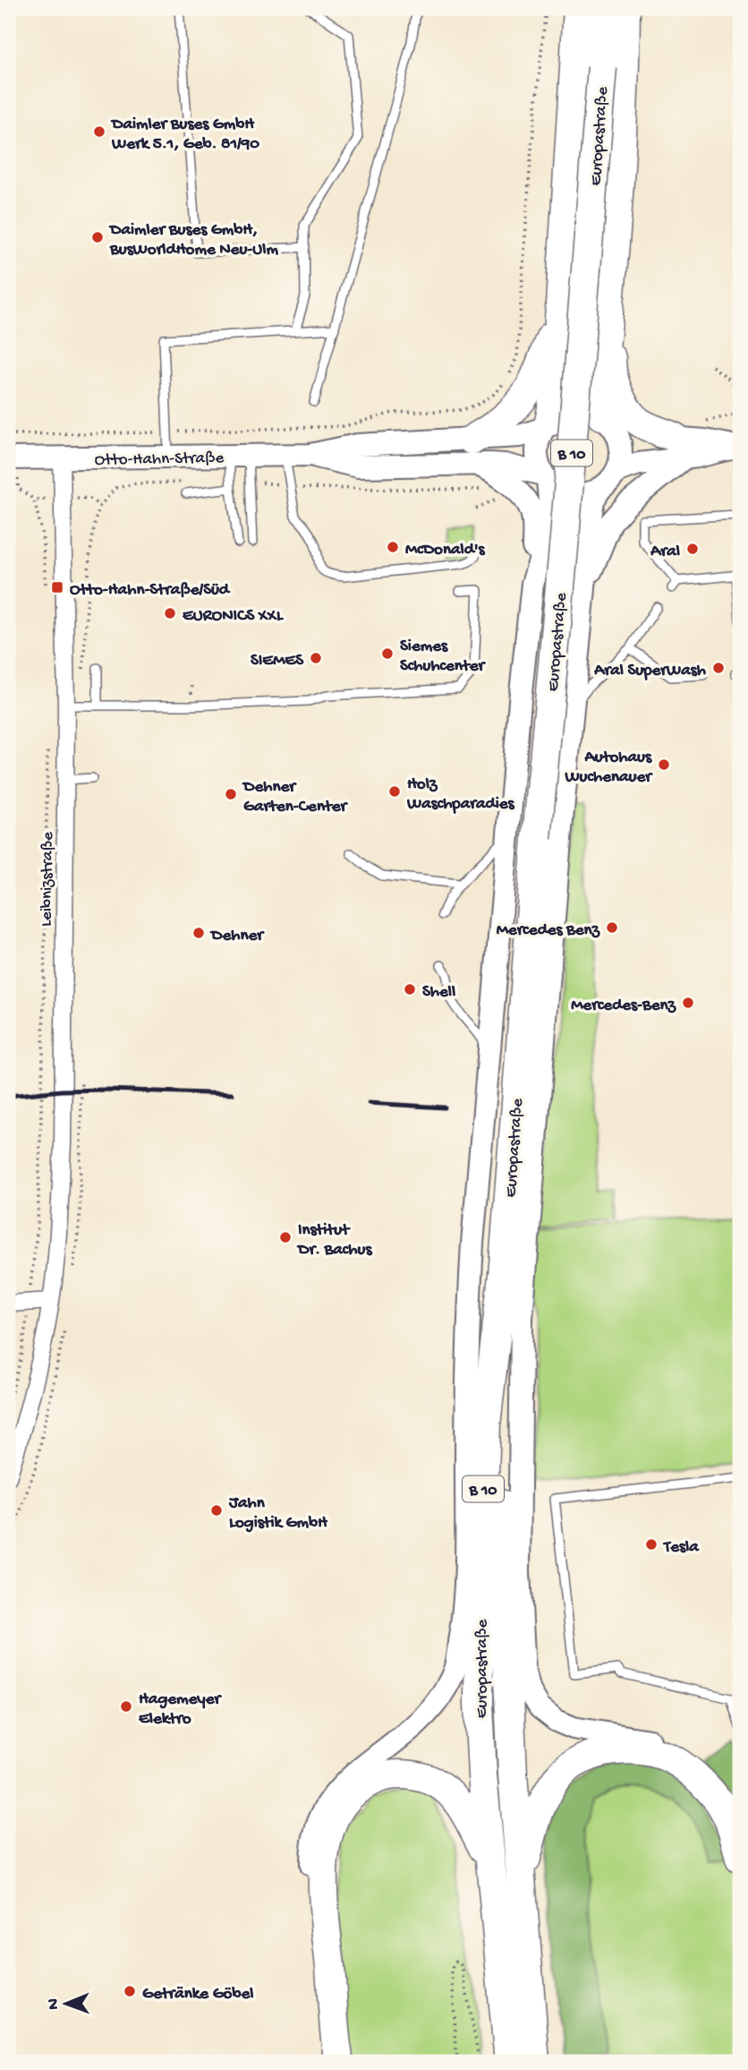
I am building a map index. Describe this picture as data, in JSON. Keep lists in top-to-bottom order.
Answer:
{
  "streets": {
    "highway": ["Europastraße", "B 10"],
    "street": ["Otto-Hahn-Straße", "Leibnizstraße"]
  },
  "crossings": [
    ["Europastraße", "B 10"],
    ["Europastraße", "Otto-Hahn-Straße"],
    ["Otto-Hahn-Straße", "Leibnizstraße"]
  ],
  "places": {
    "other": [
      "Daimler Buses GmbH Werk 5.1, Geb. 81/90",
      "Daimler Buses GmbH, BusWorldHome Neu-Ulm",
      "McDonald's",
      "Aral",
      "EURONICS XXL",
      "Siemes Schuhcenter",
      "SIEMES",
      "Aral SuperWash",
      "Autohaus Wuchenauer",
      "Holz Waschparadies",
      "Dehner Garten-Center",
      "Mercedes Benz",
      "Dehner",
      "Shell",
      "Mercedes-Benz",
      "Institut Dr. Bachus",
      "Jahn Logistik GmbH",
      "Tesla",
      "Hagemeyer Elektro",
      "Getränke Göbel"
    ],
    "transit": ["Otto-Hahn-Straße/Süd"]
  },
  "north": "left"
}
